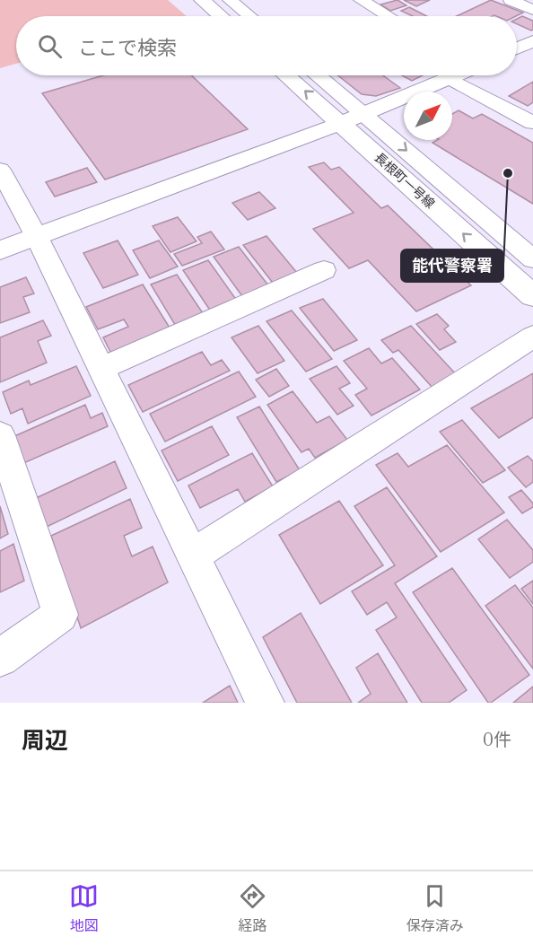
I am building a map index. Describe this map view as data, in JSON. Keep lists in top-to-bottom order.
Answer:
{
  "streets": {
    "street": ["長根町一号線"]
  },
  "places": ["能代警察署"],
  "north": "top right",
  "page": {
    "search": "ここで検索",
    "heading": ["周辺", "0件"],
    "nav": ["地図", "経路", "保存済み"]
  }
}
